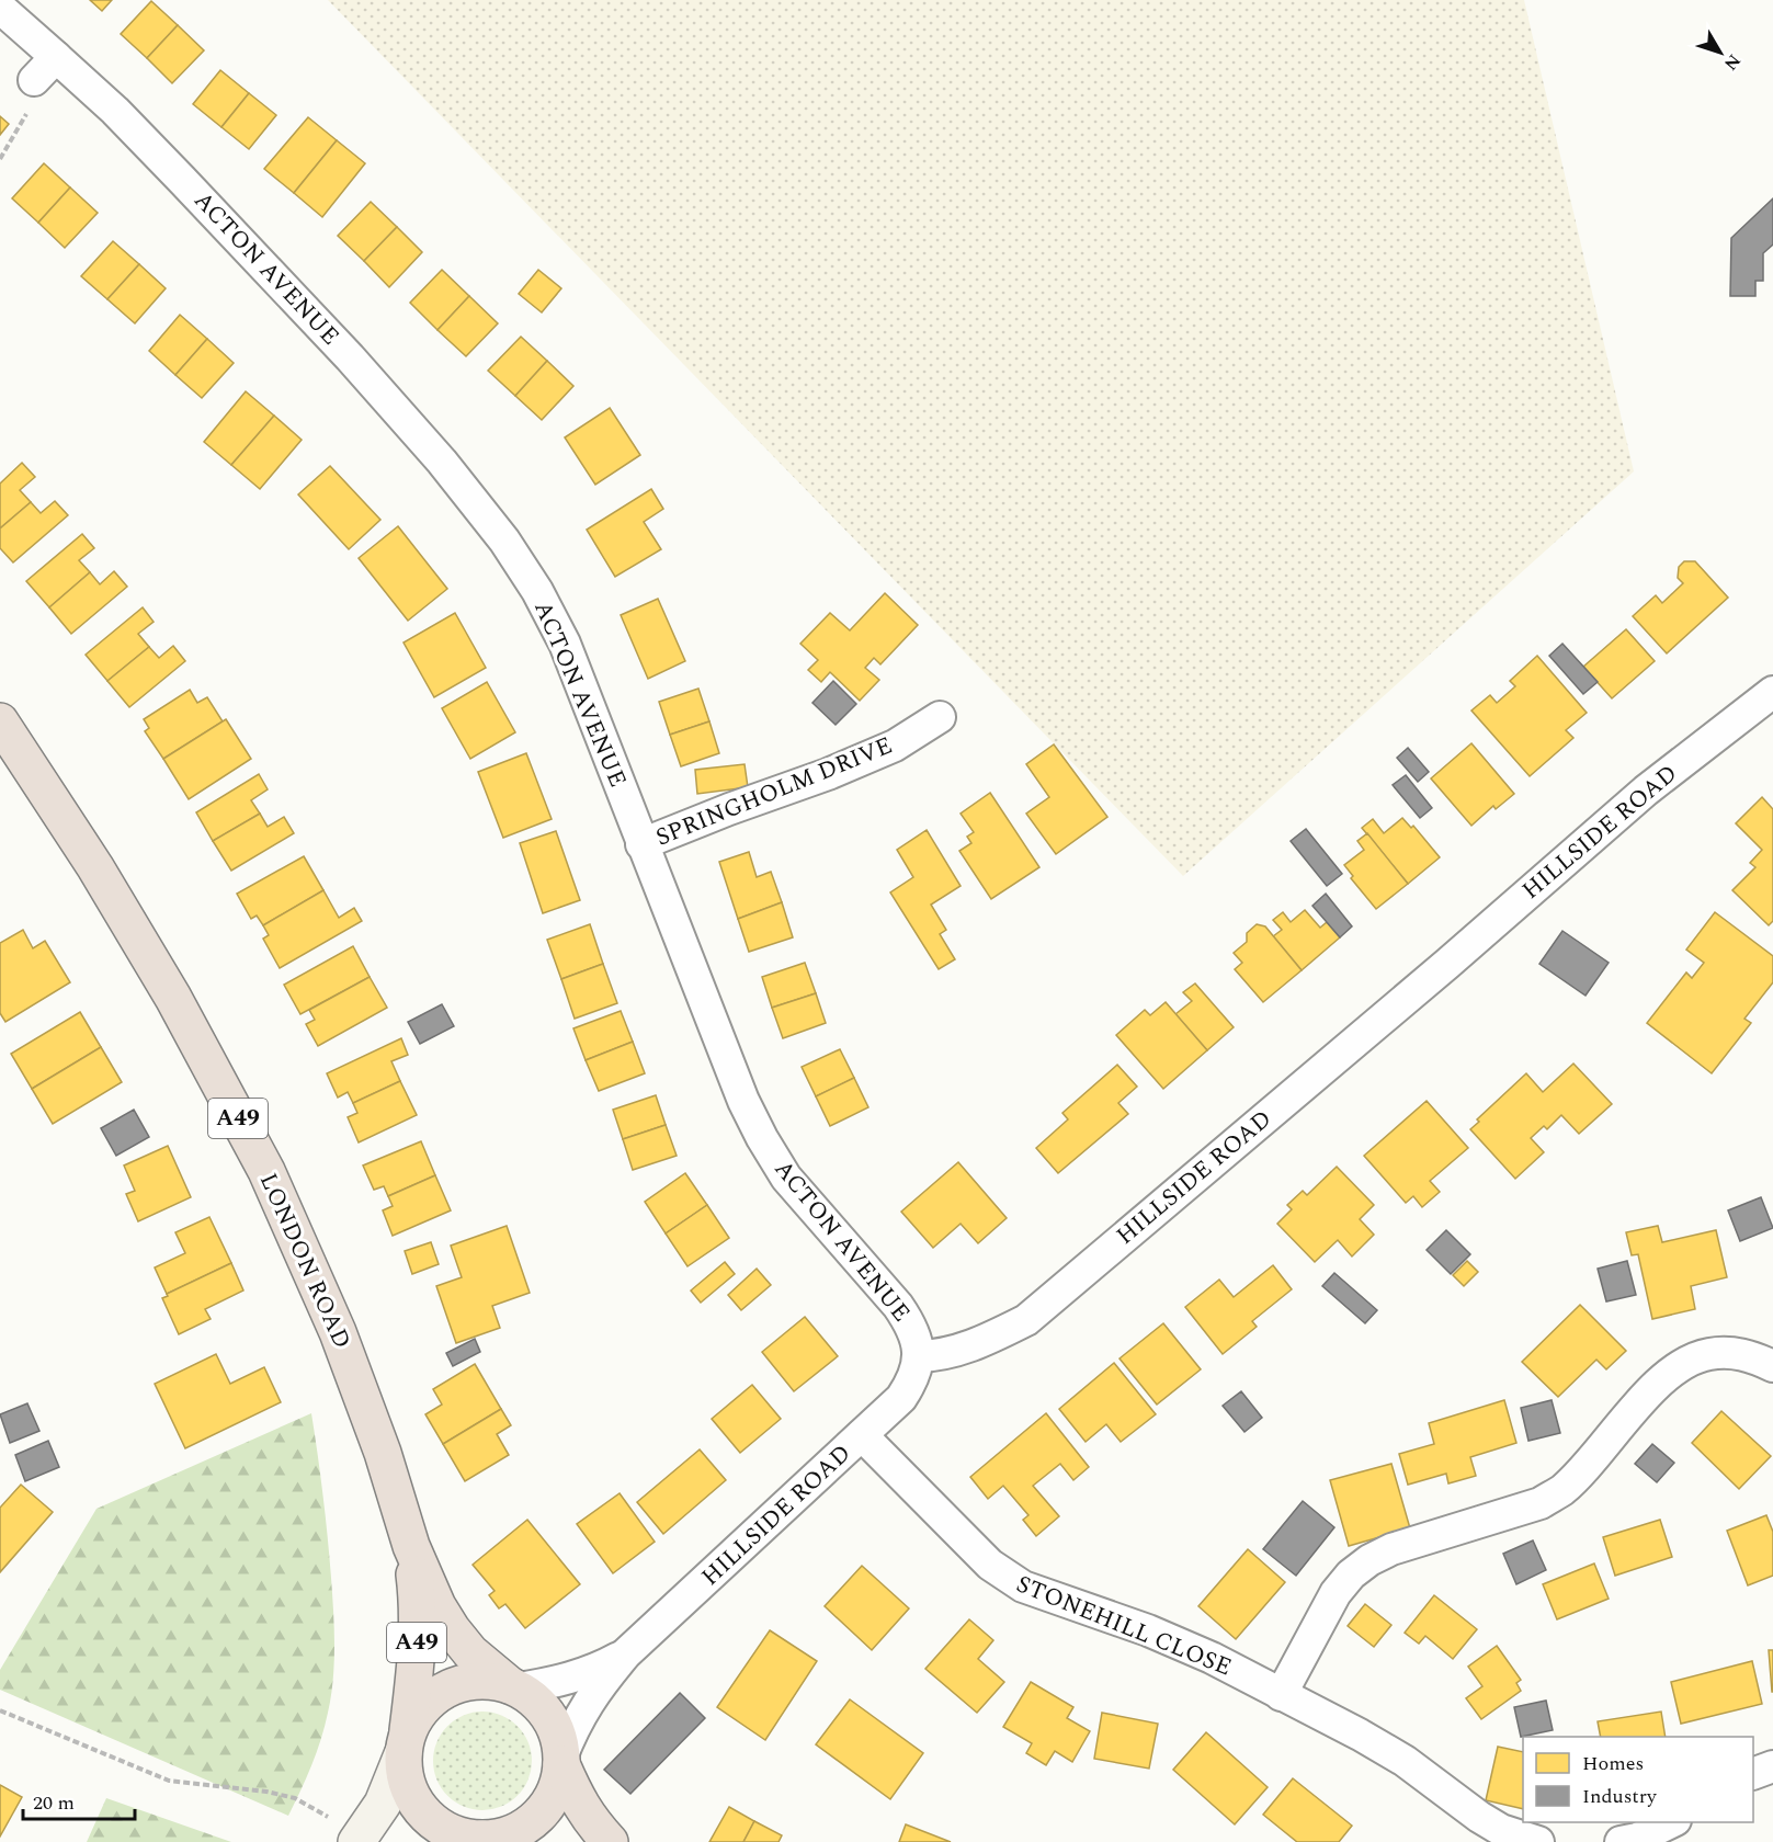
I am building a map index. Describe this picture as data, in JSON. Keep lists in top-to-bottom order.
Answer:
{
  "streets": {
    "highway": ["A49", "LONDON ROAD"],
    "street": [
      "ACTON AVENUE",
      "SPRINGHOLM DRIVE",
      "HILLSIDE ROAD",
      "STONEHILL CLOSE"
    ]
  },
  "crossings": [
    ["ACTON AVENUE", "SPRINGHOLM DRIVE"],
    ["ACTON AVENUE", "HILLSIDE ROAD"],
    ["HILLSIDE ROAD", "A49"],
    ["HILLSIDE ROAD", "LONDON ROAD"],
    ["HILLSIDE ROAD", "STONEHILL CLOSE"],
    ["A49", "LONDON ROAD"]
  ],
  "legend": ["Homes", "Industry"],
  "scale_bar": "20 m",
  "north": "bottom right"
}
